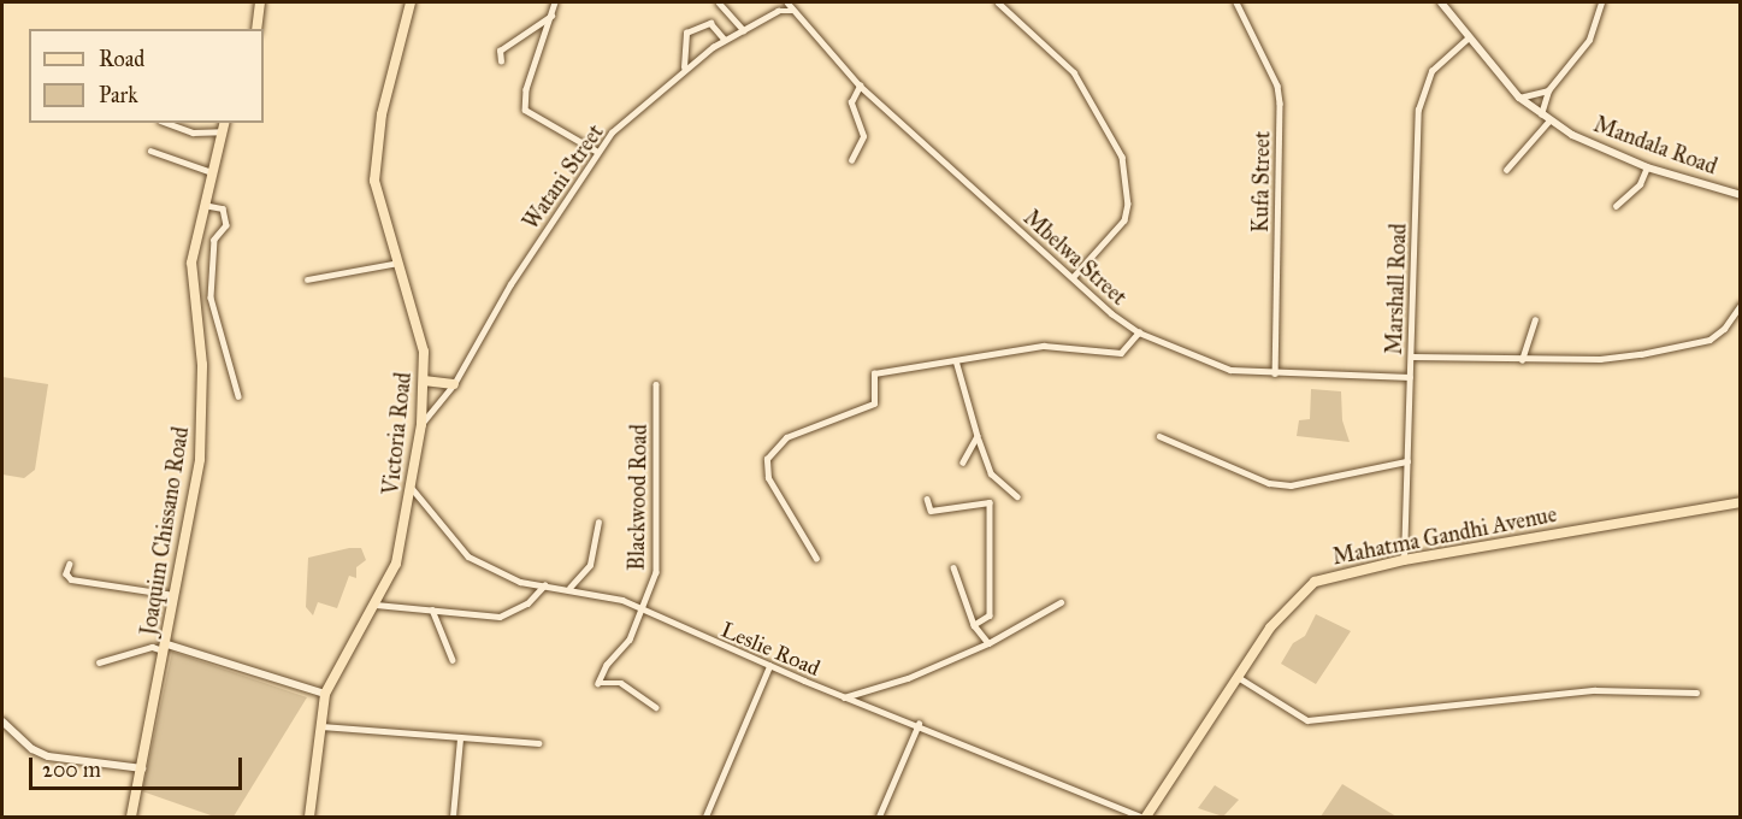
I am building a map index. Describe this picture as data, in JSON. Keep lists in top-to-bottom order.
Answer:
{
  "streets": {
    "highway": ["Joaquim Chissano Road"],
    "main road": ["Victoria Road", "Mahatma Gandhi Avenue"],
    "street": [
      "Mandala Road",
      "Watani Street",
      "Kufa Street",
      "Mbelwa Street",
      "Marshall Road",
      "Blackwood Road",
      "Leslie Road"
    ]
  },
  "crossings": [
    ["Mandala Road", "Marshall Road"],
    ["Watani Street", "Mbelwa Street"],
    ["Watani Street", "Victoria Road"],
    ["Kufa Street", "Mbelwa Street"],
    ["Mbelwa Street", "Marshall Road"],
    ["Marshall Road", "Mahatma Gandhi Avenue"],
    ["Victoria Road", "Leslie Road"],
    ["Blackwood Road", "Leslie Road"]
  ],
  "legend": ["Road", "Park"],
  "scale_bar": "200 m"
}
